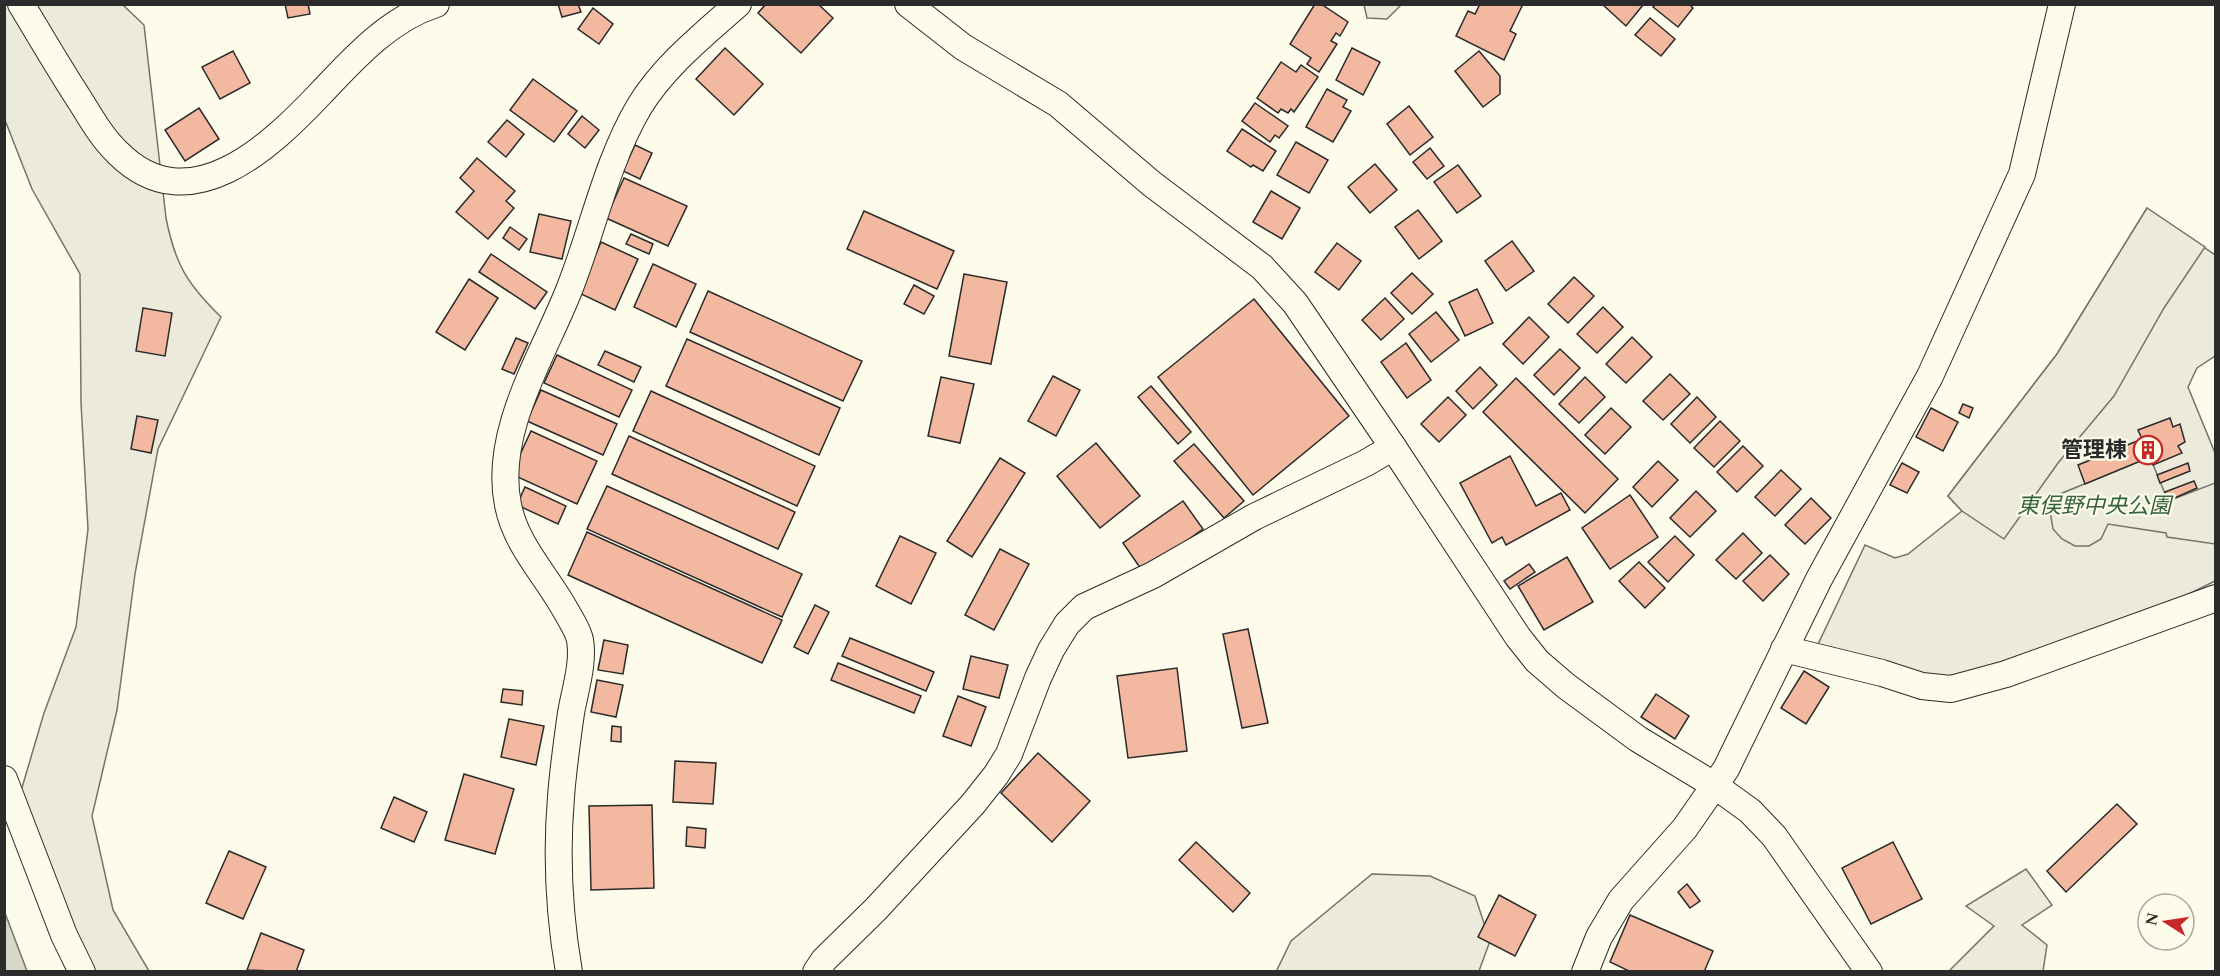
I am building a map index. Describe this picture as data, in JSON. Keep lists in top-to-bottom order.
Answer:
{
  "parks": ["東俣野中央公園"],
  "places": {
    "building": ["管理棟"]
  },
  "north": "left"
}
